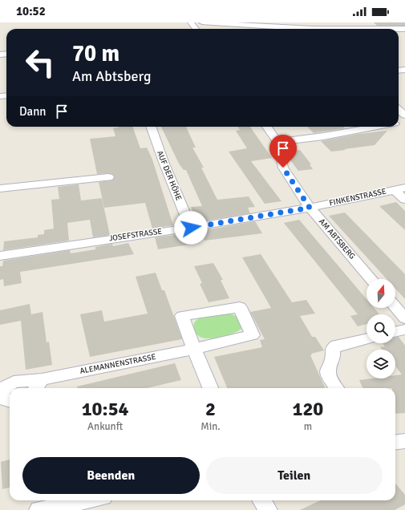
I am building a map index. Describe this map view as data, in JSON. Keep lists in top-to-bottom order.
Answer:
{
  "streets": {
    "street": [
      "AUF DER HÖHE",
      "FINKENSTRASSE",
      "JOSEFSTRASSE",
      "AM ABTSBERG",
      "ALEMANNENSTRASSE"
    ]
  },
  "crossings": [
    ["AUF DER HÖHE", "JOSEFSTRASSE"],
    ["FINKENSTRASSE", "JOSEFSTRASSE"],
    ["FINKENSTRASSE", "AM ABTSBERG"],
    ["JOSEFSTRASSE", "AM ABTSBERG"]
  ],
  "north": "top",
  "page": {
    "status": "10:52",
    "turn": ["70 m", "Am Abtsberg"],
    "then": "Dann",
    "eta": [
      "10:54",
      "Ankunft",
      "2",
      "Min.",
      "120",
      "m"
    ],
    "buttons": ["Beenden", "Teilen"]
  }
}
